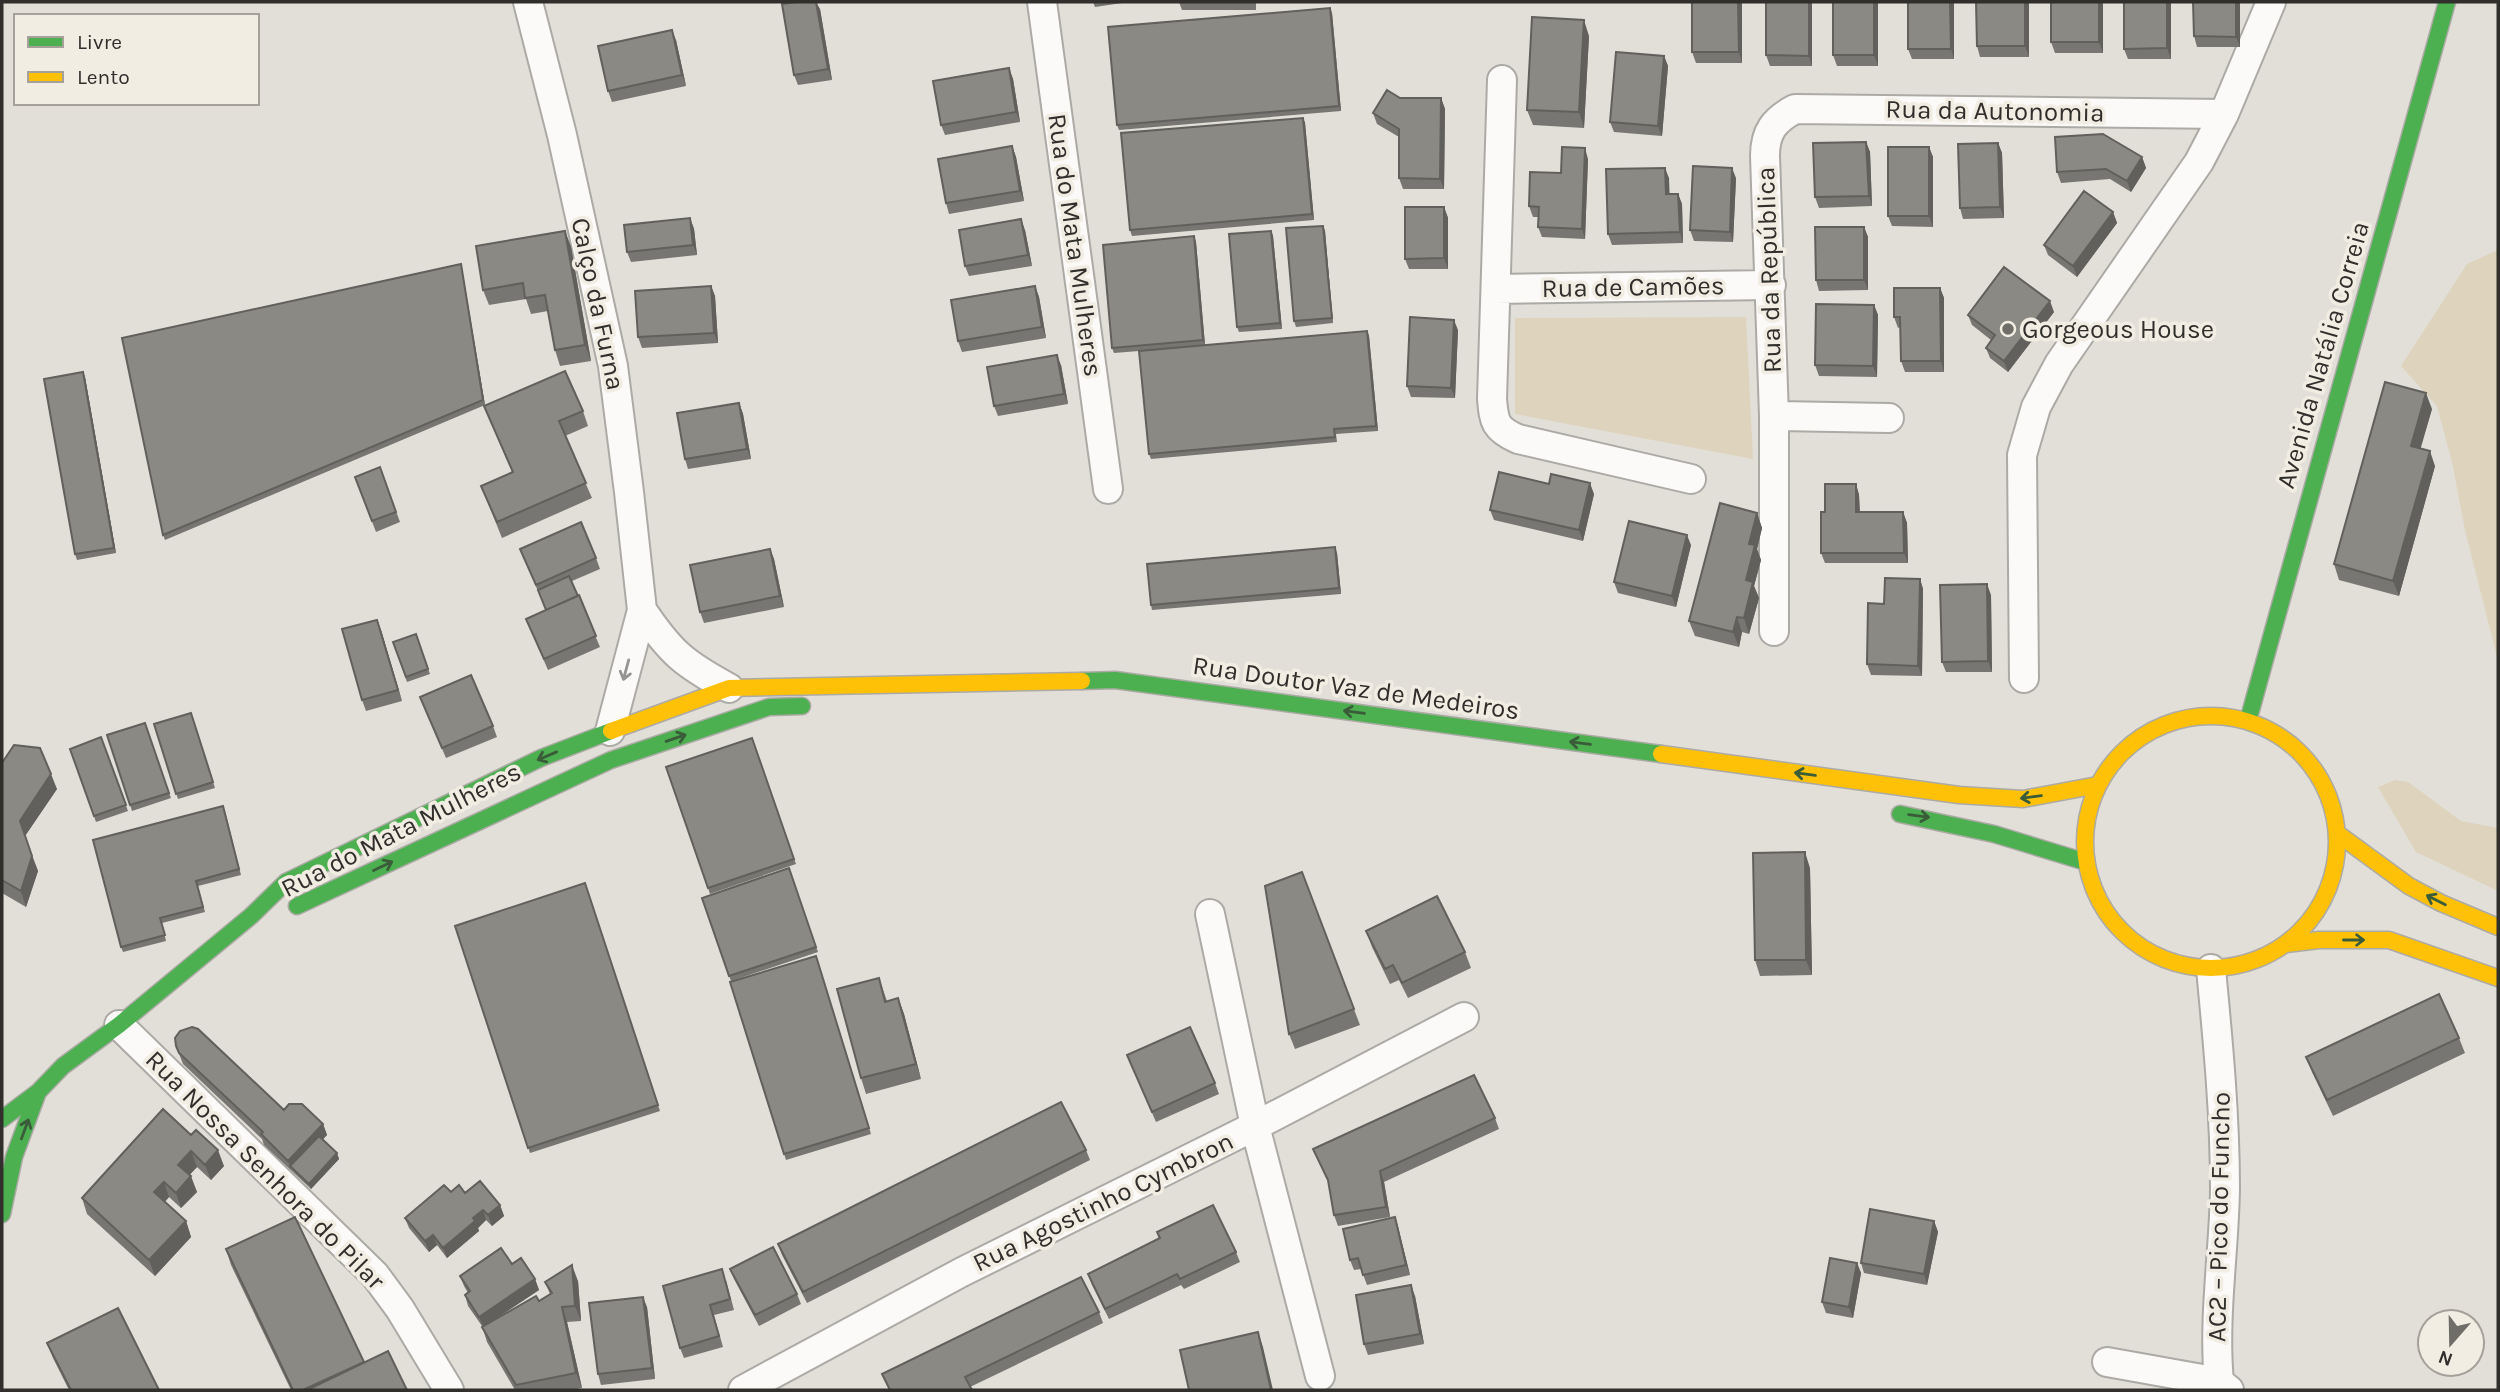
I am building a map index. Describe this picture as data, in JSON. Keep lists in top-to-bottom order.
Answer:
{
  "streets": {
    "street": [
      "Rua da Autonomia",
      "Rua do Mata Mulheres",
      "Rua da República",
      "Rua de Camões",
      "Calço da Furna",
      "Avenida Natália Correia",
      "Rua Doutor Vaz de Medeiros",
      "Rua Nossa Senhora do Pilar",
      "Rua Agostinho Cymbron",
      "AC2 – Pico do Funcho"
    ]
  },
  "crossings": [
    ["Rua da Autonomia", "Rua da República"],
    ["Rua do Mata Mulheres", "Calço da Furna"],
    ["Rua do Mata Mulheres", "Rua Doutor Vaz de Medeiros"],
    ["Rua da República", "Rua de Camões"],
    ["Calço da Furna", "Rua Doutor Vaz de Medeiros"]
  ],
  "one_way": ["Rua Doutor Vaz de Medeiros"],
  "places": ["Gorgeous House"],
  "legend": ["Livre", "Lento"],
  "north": "bottom"
}
